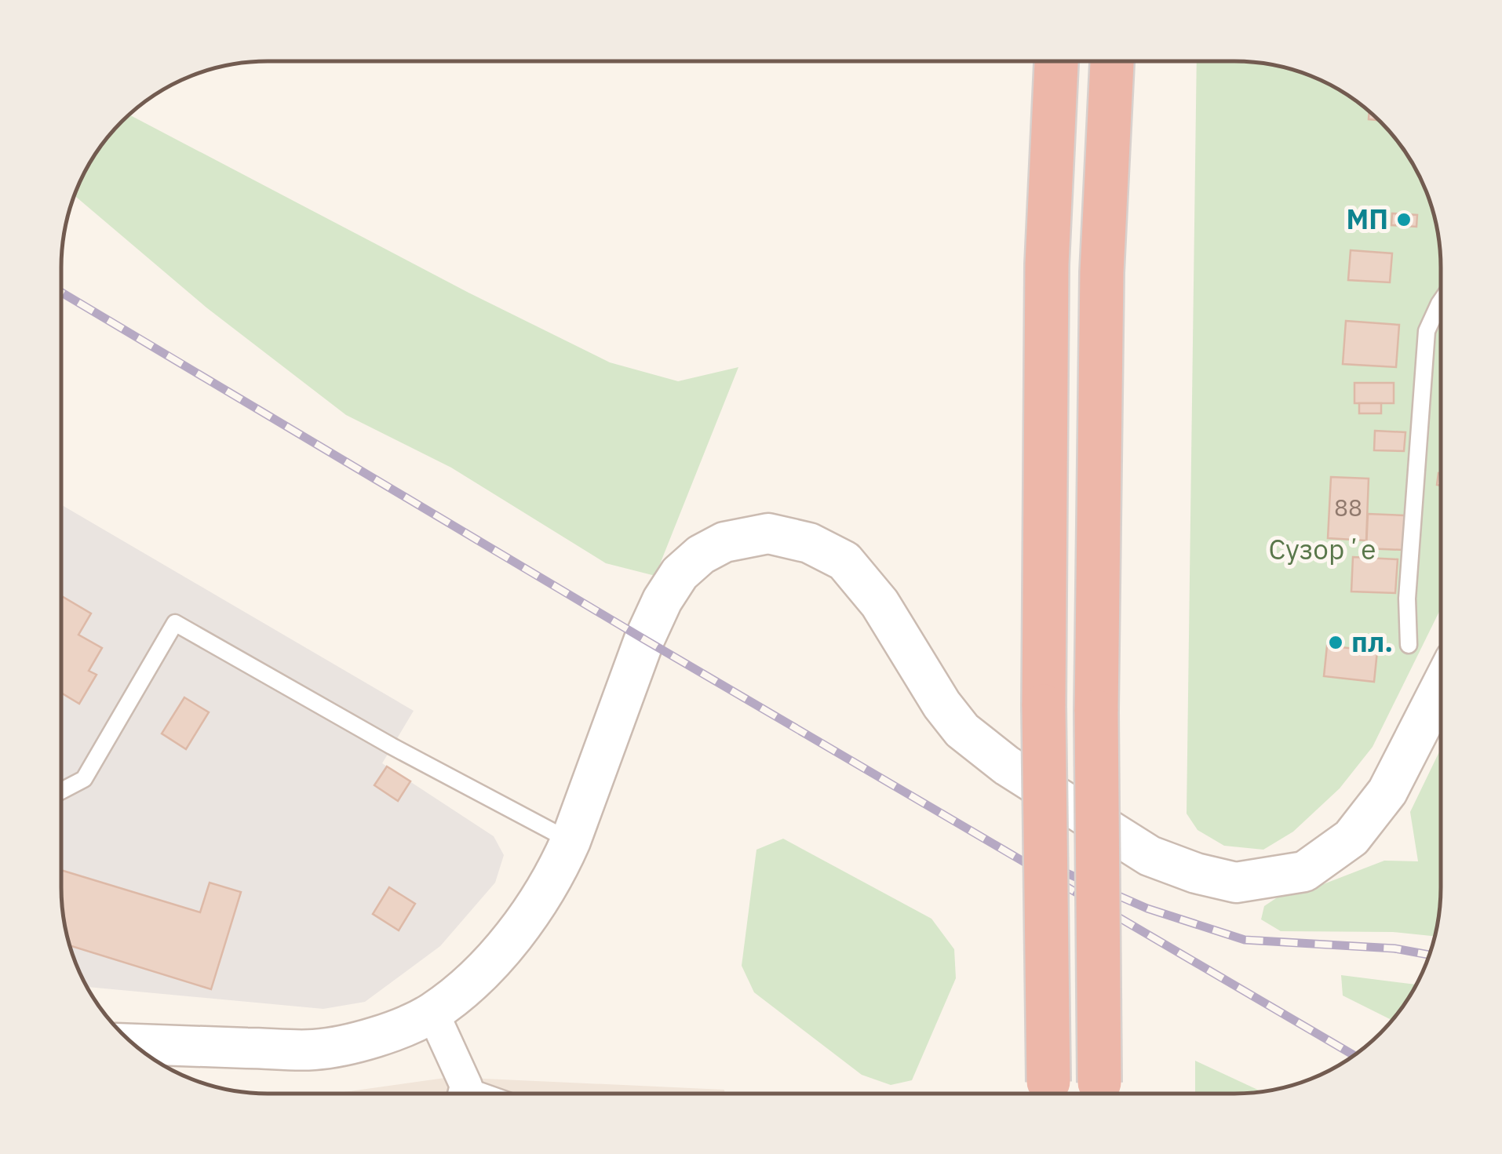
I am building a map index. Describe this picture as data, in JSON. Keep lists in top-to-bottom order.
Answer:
{
  "parks": ["Сузорʼе"],
  "places": ["МП", "пл."],
  "house_numbers": ["88"]
}
